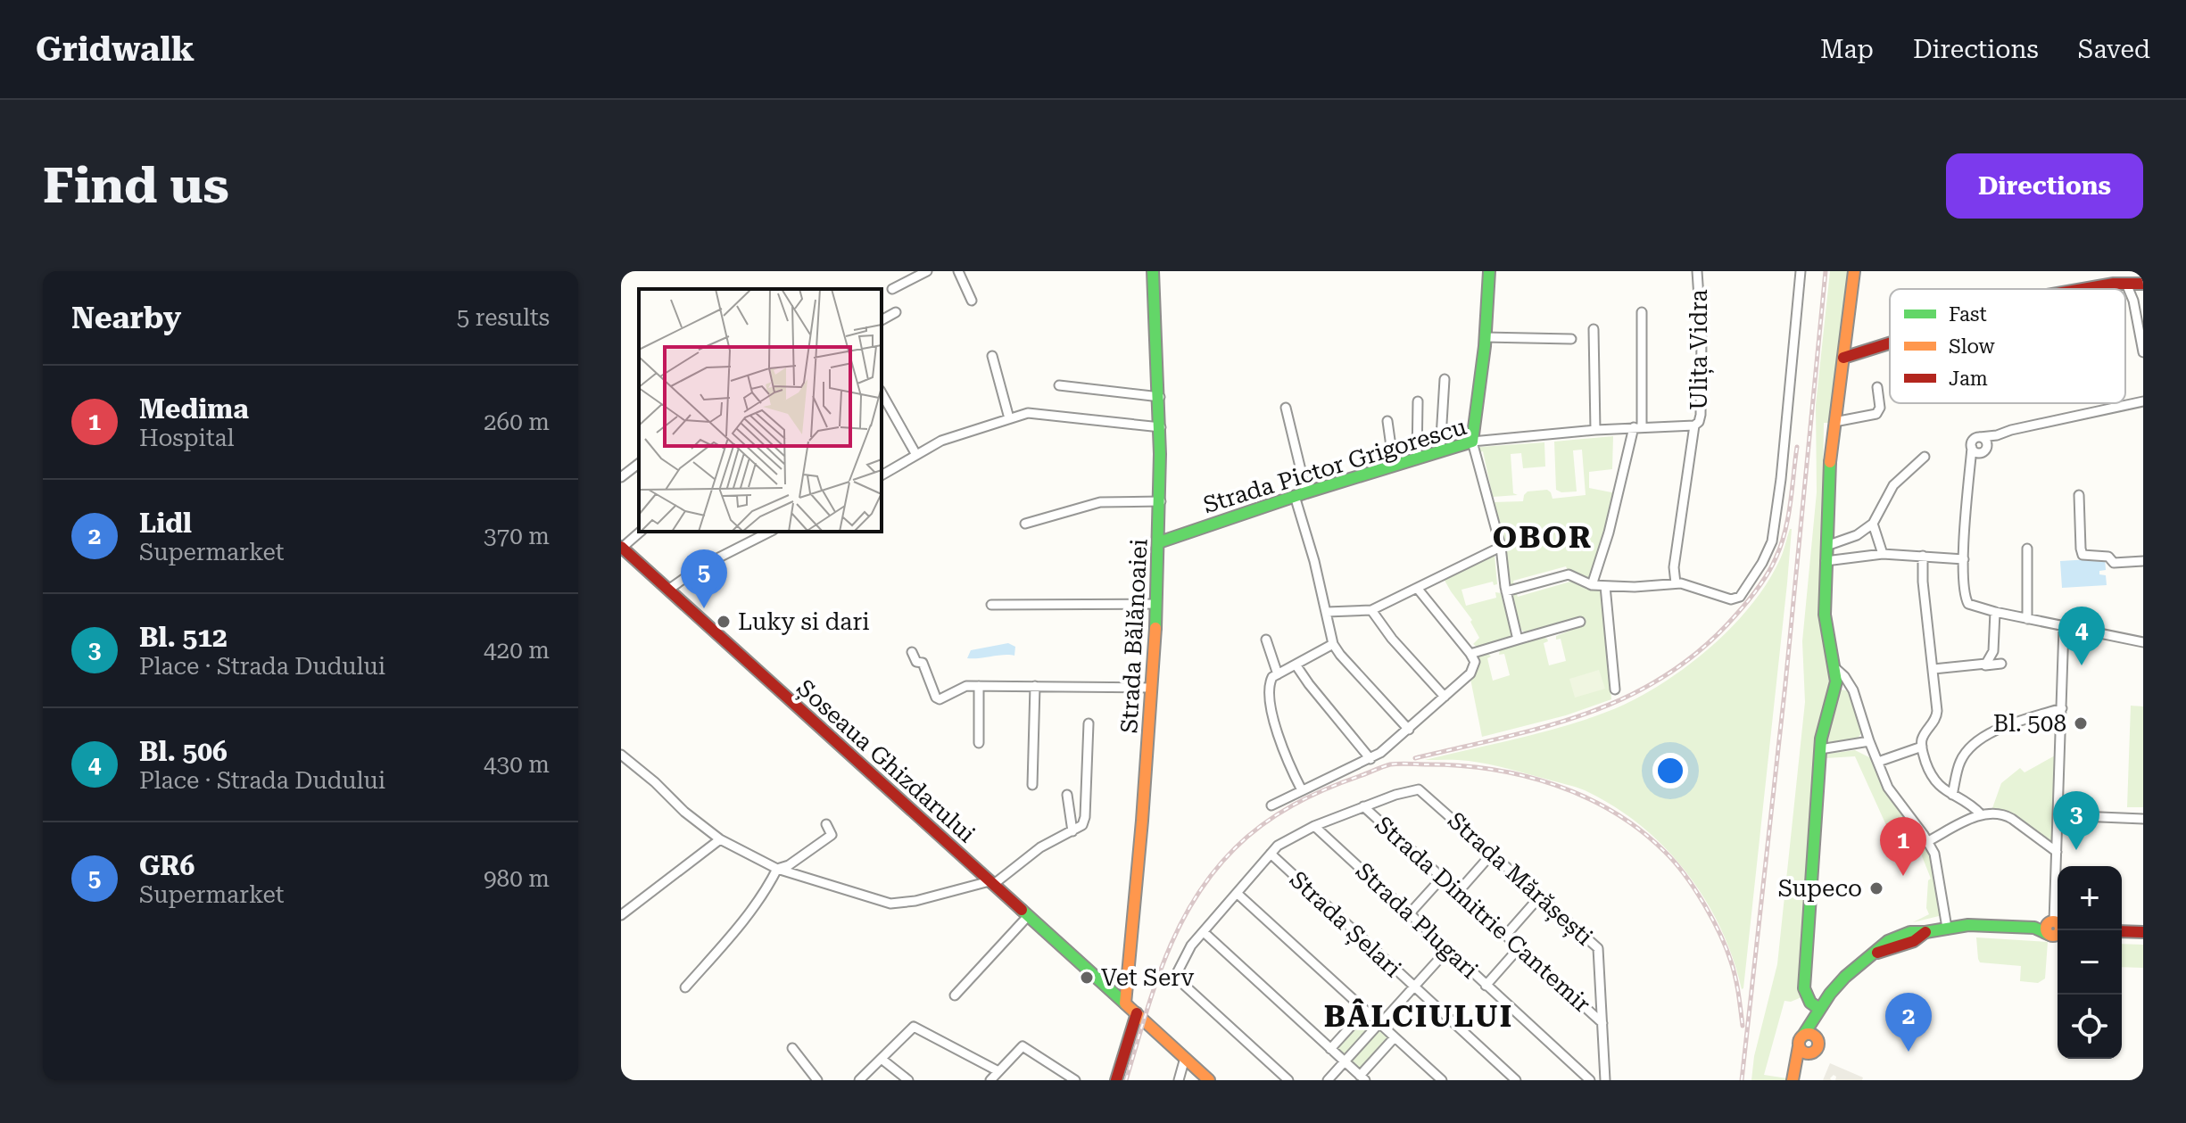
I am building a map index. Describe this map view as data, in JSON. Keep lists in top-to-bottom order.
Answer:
{
  "streets": {
    "main road": ["Strada Pictor Grigorescu", "Strada Bălănoaiei", "Șoseaua Ghizdarului"],
    "street": [
      "Ulița Vidra",
      "Strada Mărășești",
      "Strada Dimitrie Cantemir",
      "Strada Plugari",
      "Strada Șelari"
    ]
  },
  "crossings": [
    ["Ulița Vidra", "Strada Pictor Grigorescu"],
    ["Strada Pictor Grigorescu", "Strada Bălănoaiei"],
    ["Strada Bălănoaiei", "Șoseaua Ghizdarului"],
    ["Strada Mărășești", "Strada Dimitrie Cantemir"]
  ],
  "districts": ["OBOR", "BÂLCIULUI"],
  "places": [
    "Luky si dari",
    "Bl. 508",
    "Supeco",
    "Vet Serv"
  ],
  "legend": ["Fast", "Slow", "Jam"],
  "page": {
    "header": "Gridwalk",
    "nav": ["Map", "Directions", "Saved"],
    "buttons": "Directions",
    "title": "Find us",
    "heading": ["Nearby", "5 results"],
    "list": [
      {
        "mark": "1",
        "name": "Medima",
        "note": "Hospital",
        "value": "260 m"
      },
      {
        "mark": "2",
        "name": "Lidl",
        "note": "Supermarket",
        "value": "370 m"
      },
      {
        "mark": "3",
        "name": "Bl. 512",
        "note": "Place · Strada Dudului",
        "value": "420 m"
      },
      {
        "mark": "4",
        "name": "Bl. 506",
        "note": "Place · Strada Dudului",
        "value": "430 m"
      },
      {
        "mark": "5",
        "name": "GR6",
        "note": "Supermarket",
        "value": "980 m"
      }
    ],
    "pins": [
      "5",
      "4",
      "3",
      "1",
      "2"
    ],
    "map_buttons": ["+", "−"]
  }
}
